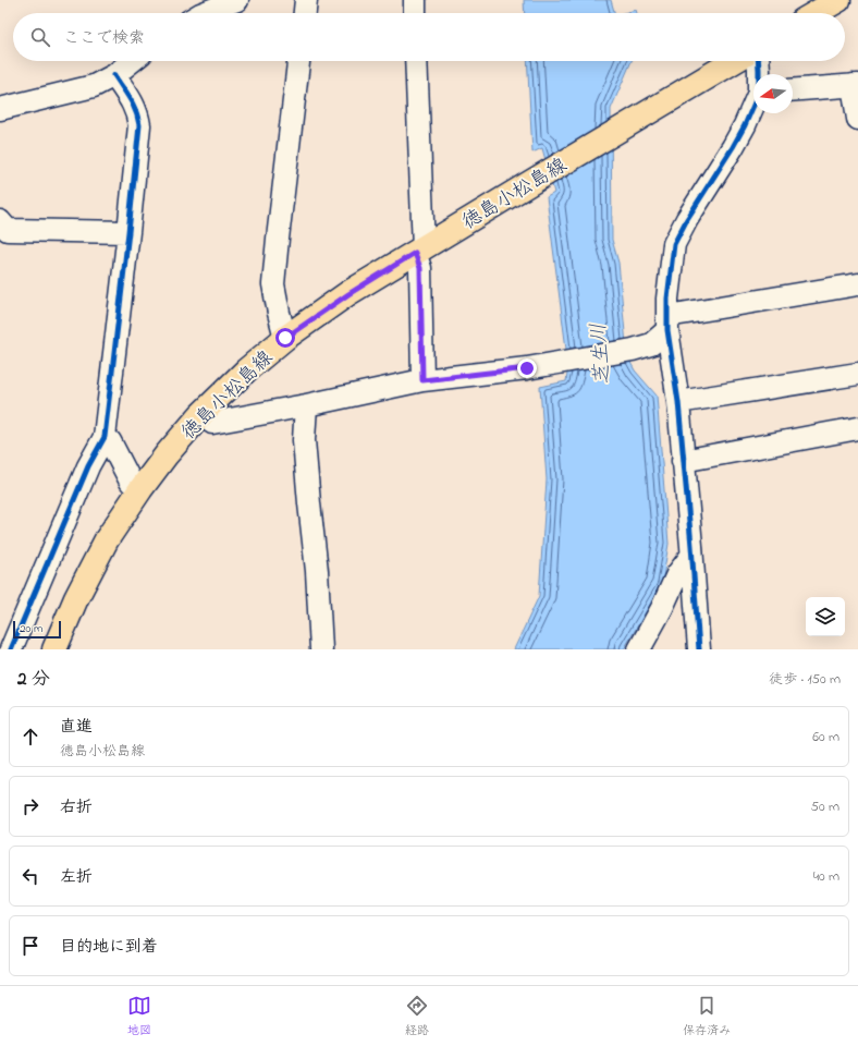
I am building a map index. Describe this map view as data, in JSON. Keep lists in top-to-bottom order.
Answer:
{
  "streets": {
    "main road": ["徳島小松島線"]
  },
  "water": ["芝生川"],
  "scale_bar": "20 m",
  "north": "left",
  "page": {
    "search": "ここで検索",
    "scale": "20 m",
    "heading": ["2 分", "徒歩 · 150 m"],
    "list": [
      ["直進", "徳島小松島線", "60 m"],
      ["右折", "50 m"],
      ["左折", "40 m"],
      "目的地に到着"
    ],
    "nav": ["地図", "経路", "保存済み"]
  }
}
